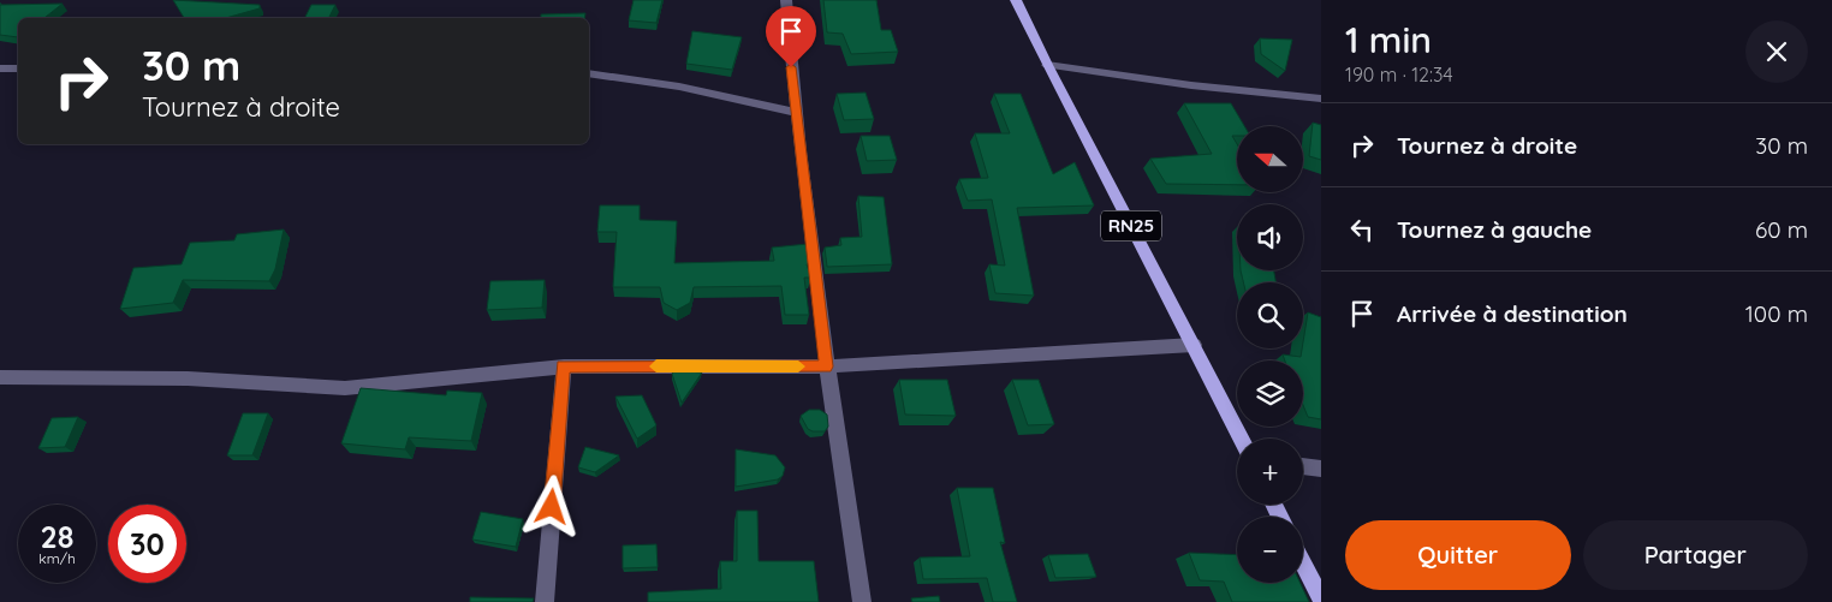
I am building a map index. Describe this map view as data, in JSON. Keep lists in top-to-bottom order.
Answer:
{
  "streets": {
    "main road": ["RN25"]
  },
  "north": "left",
  "page": {
    "heading": ["1 min", "190 m · 12:34"],
    "turn": ["30 m", "Tournez à droite"],
    "list": [
      {
        "name": "Tournez à droite",
        "value": "30 m"
      },
      {
        "name": "Tournez à gauche",
        "value": "60 m"
      },
      {
        "name": "Arrivée à destination",
        "value": "100 m"
      }
    ],
    "map_buttons": ["+", "−"],
    "speed": "28 km/h",
    "limit": "30",
    "buttons": ["Quitter", "Partager"]
  }
}
